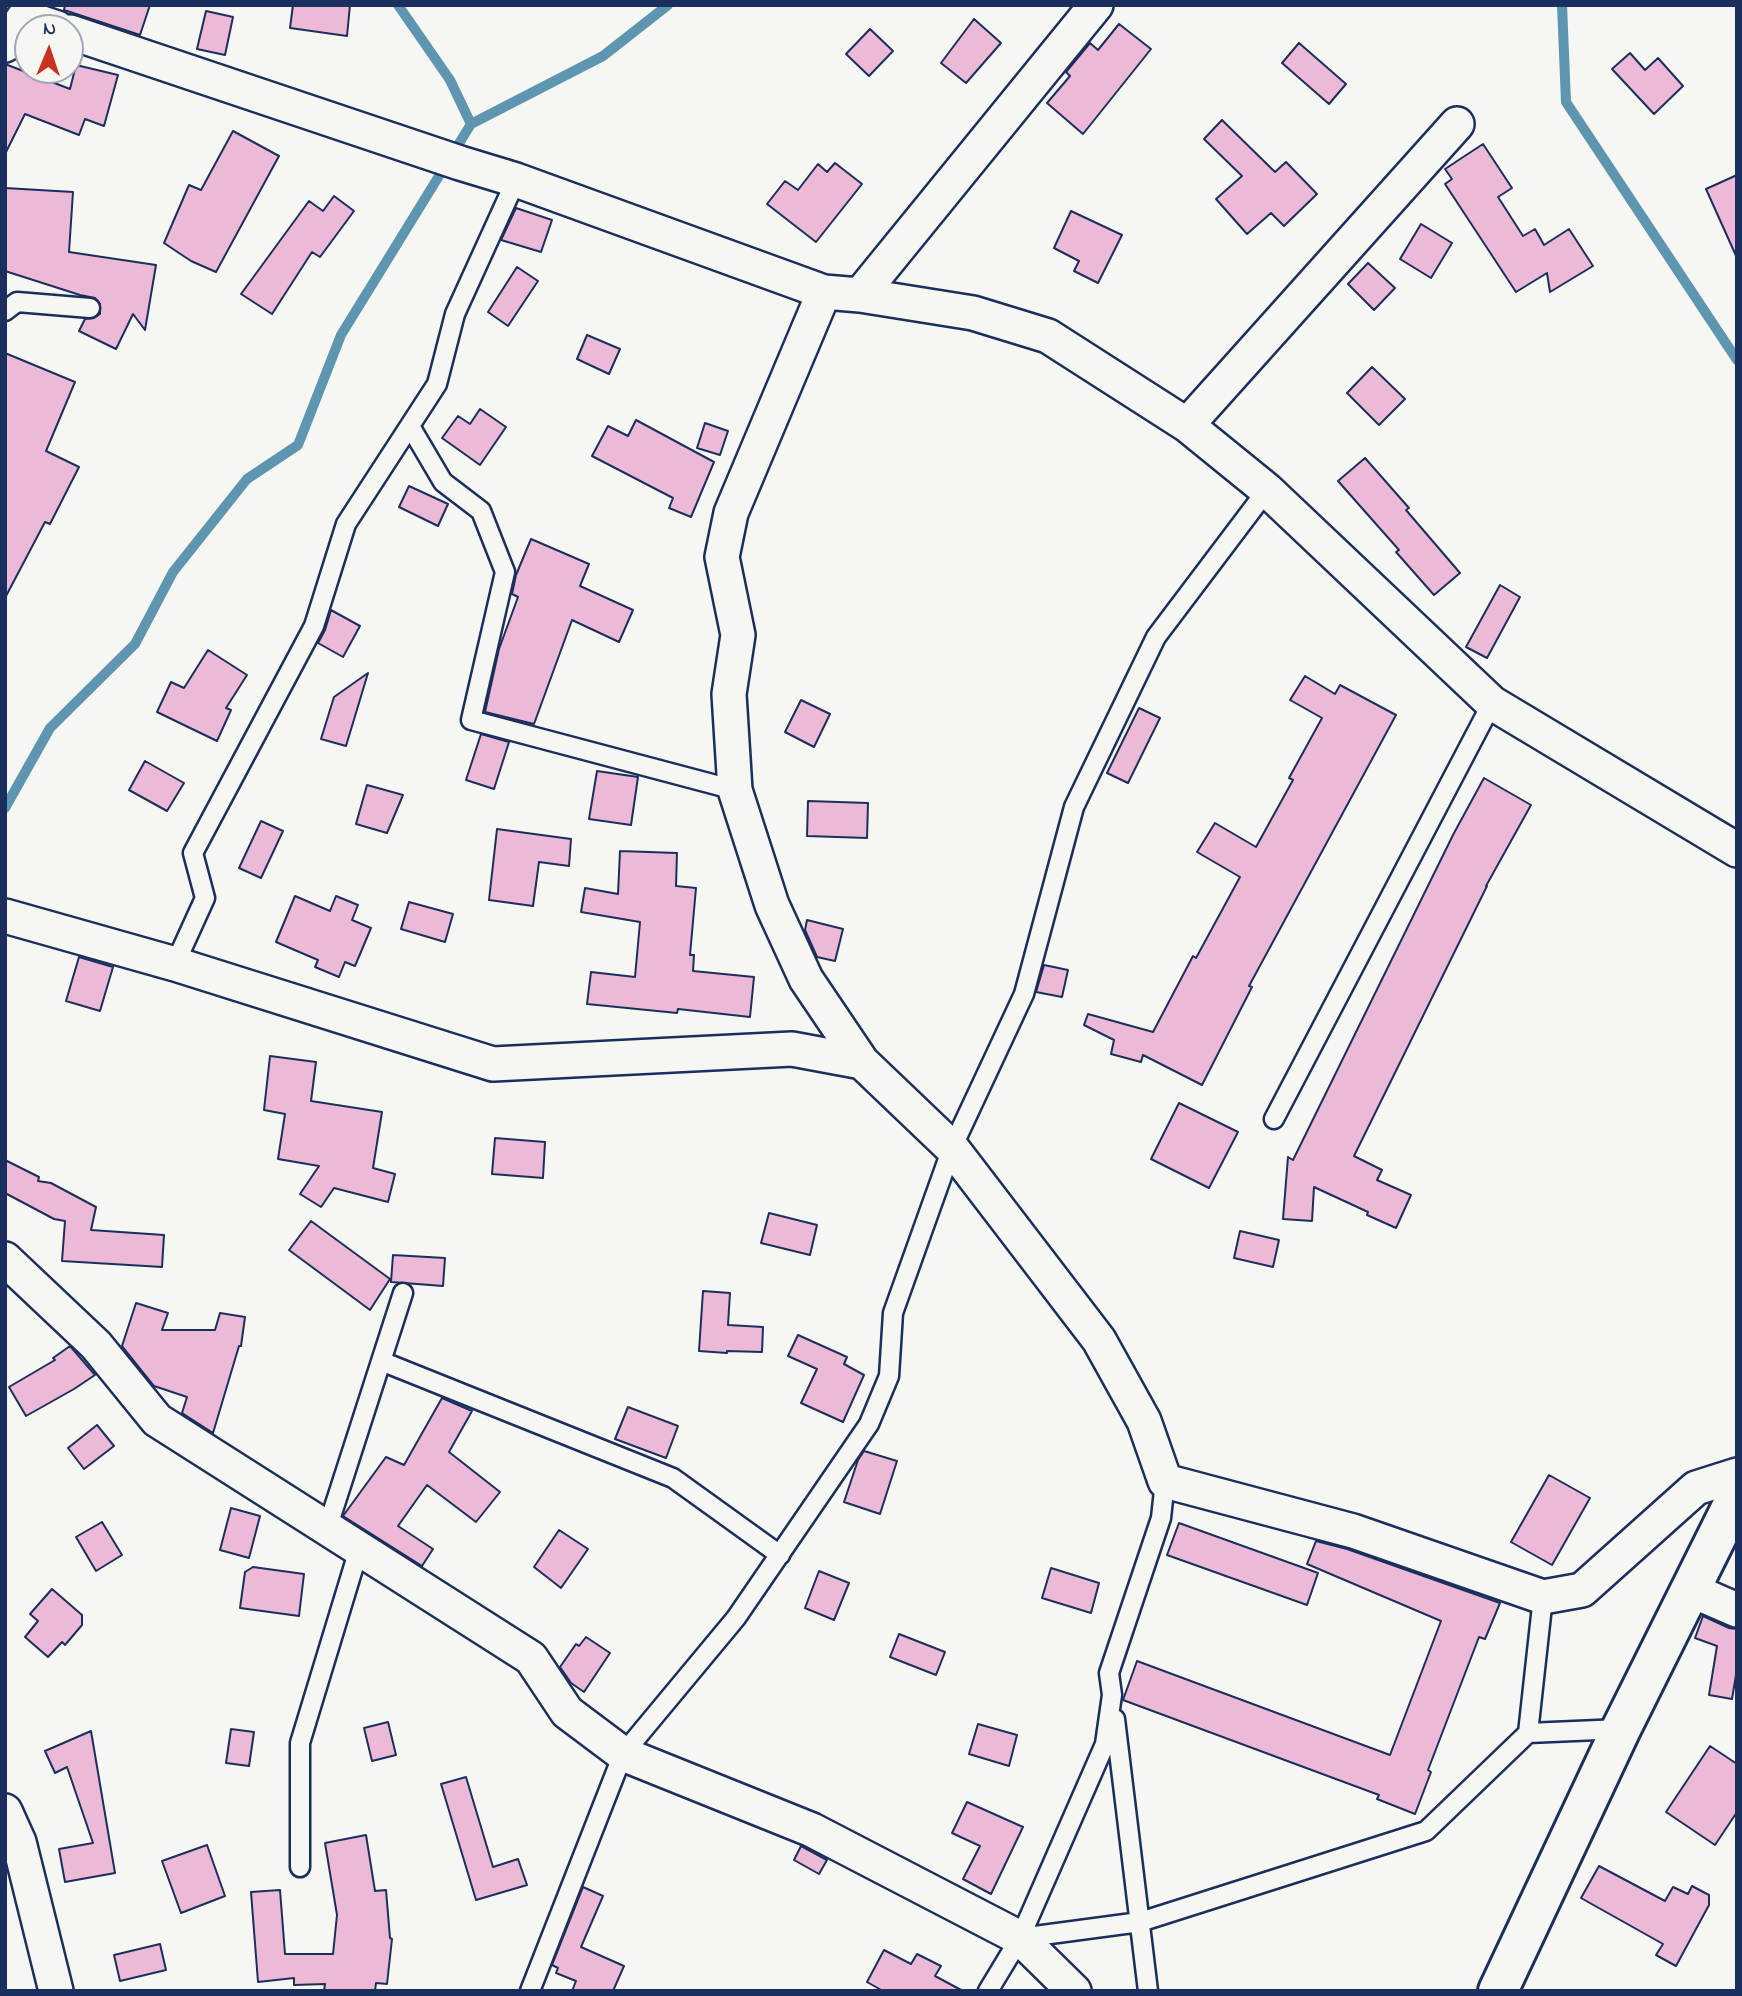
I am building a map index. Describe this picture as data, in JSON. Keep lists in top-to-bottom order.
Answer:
{
  "north": "top"
}
